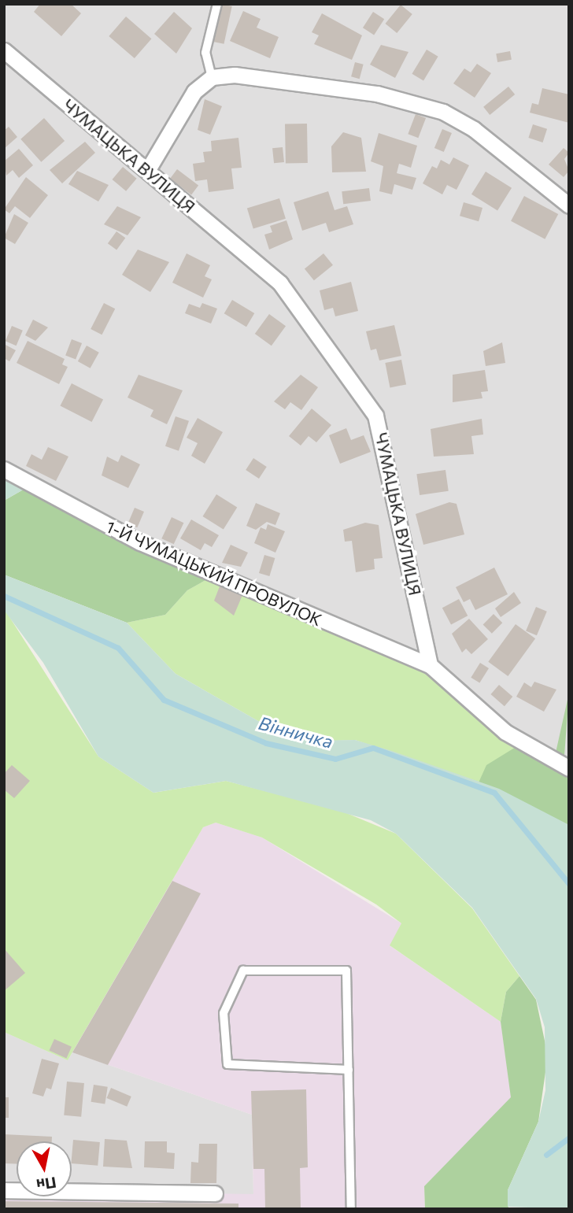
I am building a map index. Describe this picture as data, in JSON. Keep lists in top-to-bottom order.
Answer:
{
  "streets": {
    "street": ["ЧУМАЦЬКА ВУЛИЦЯ", "1-Й ЧУМАЦЬКИЙ ПРОВУЛОК"]
  },
  "crossings": [
    ["ЧУМАЦЬКА ВУЛИЦЯ", "1-Й ЧУМАЦЬКИЙ ПРОВУЛОК"]
  ],
  "water": ["Вінничка"],
  "north": "bottom"
}
